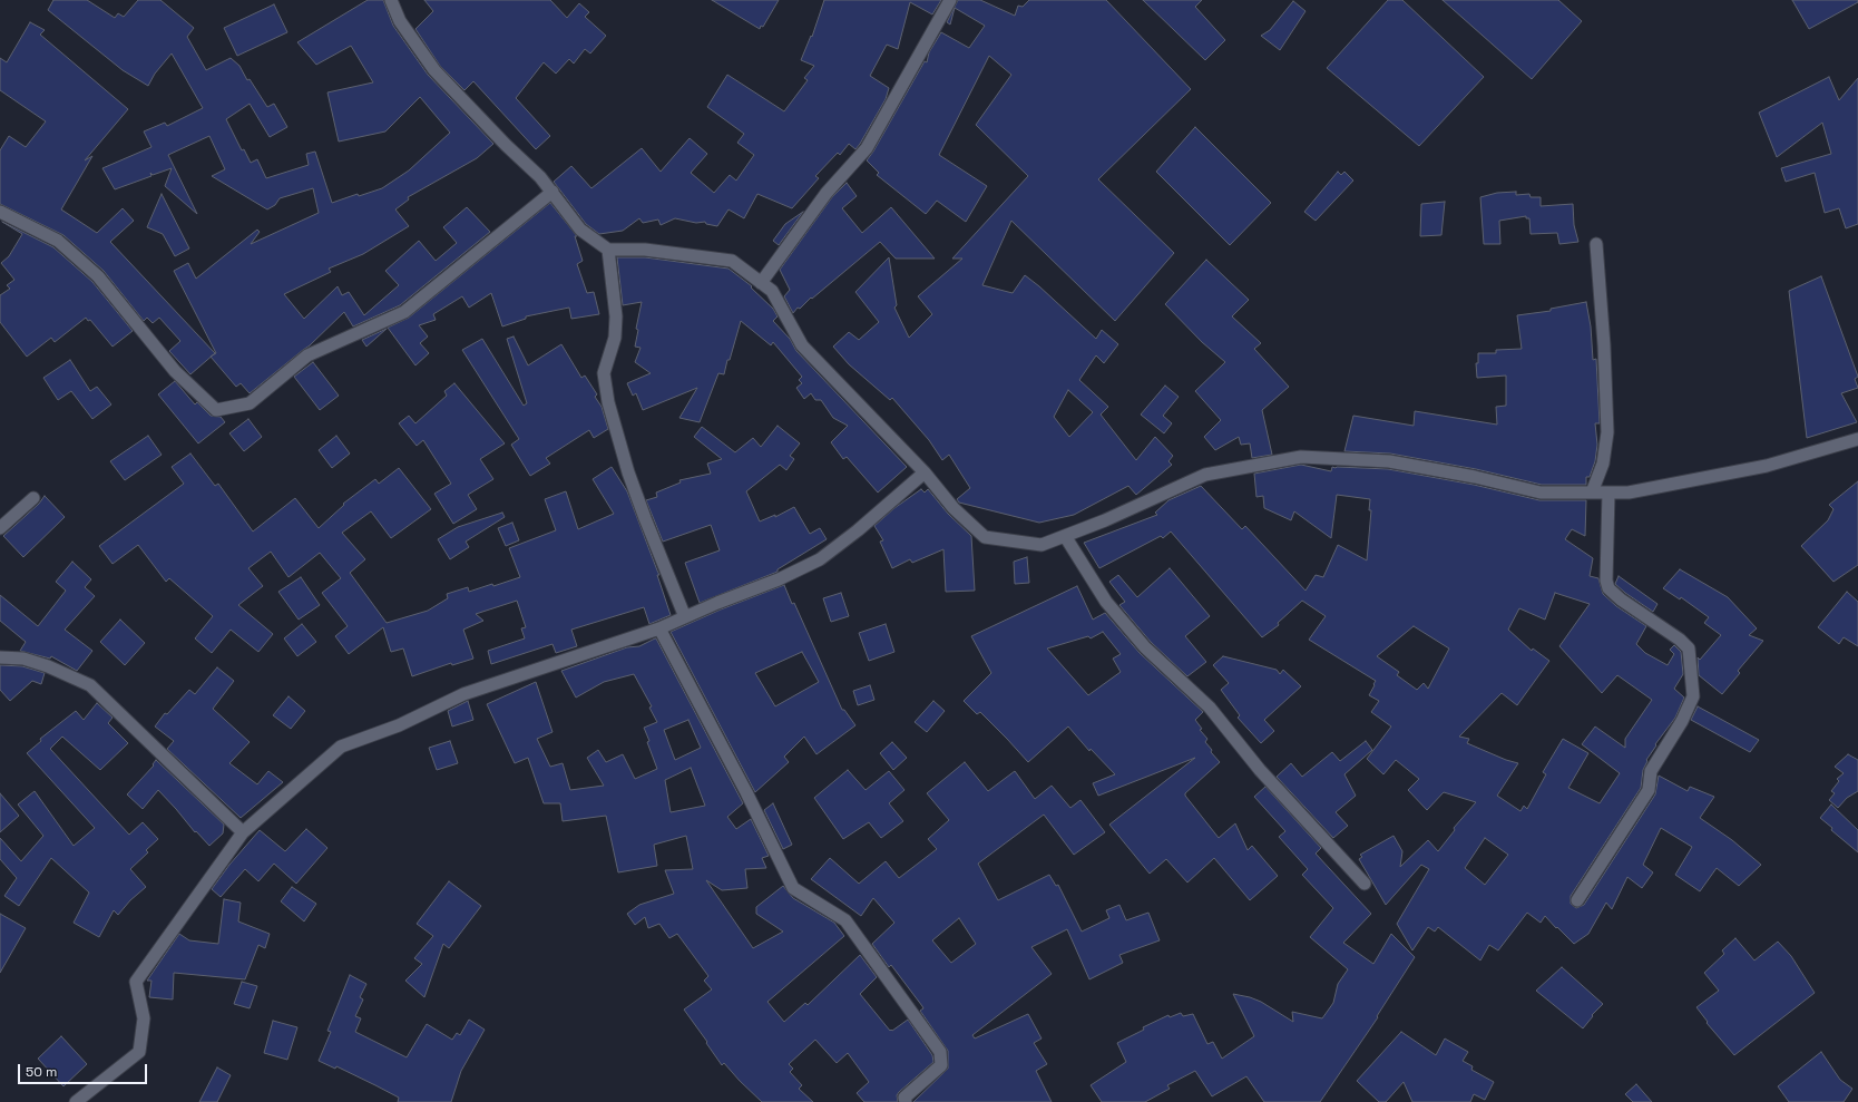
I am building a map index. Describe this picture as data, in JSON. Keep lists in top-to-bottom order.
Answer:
{
  "scale_bar": "50 m"
}
